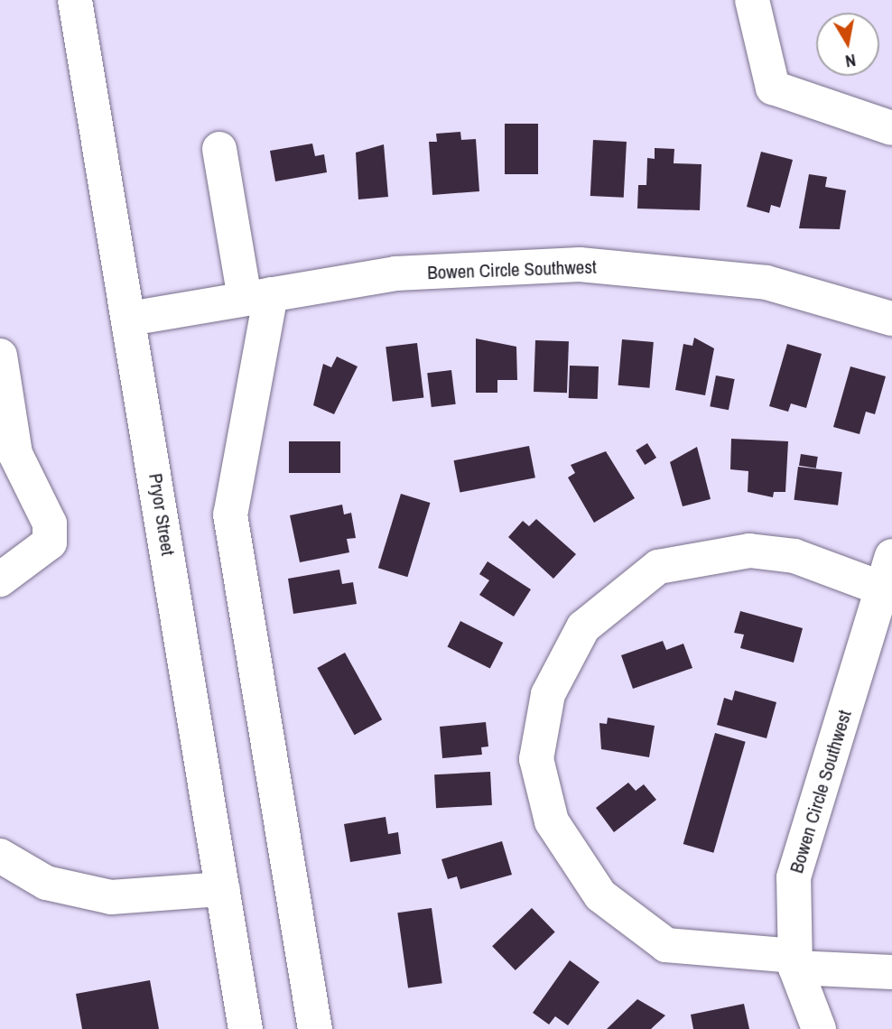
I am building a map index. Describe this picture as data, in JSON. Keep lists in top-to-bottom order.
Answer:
{
  "streets": {
    "street": ["Bowen Circle Southwest", "Pryor Street"]
  },
  "crossings": [
    ["Bowen Circle Southwest", "Pryor Street"]
  ],
  "north": "bottom"
}
